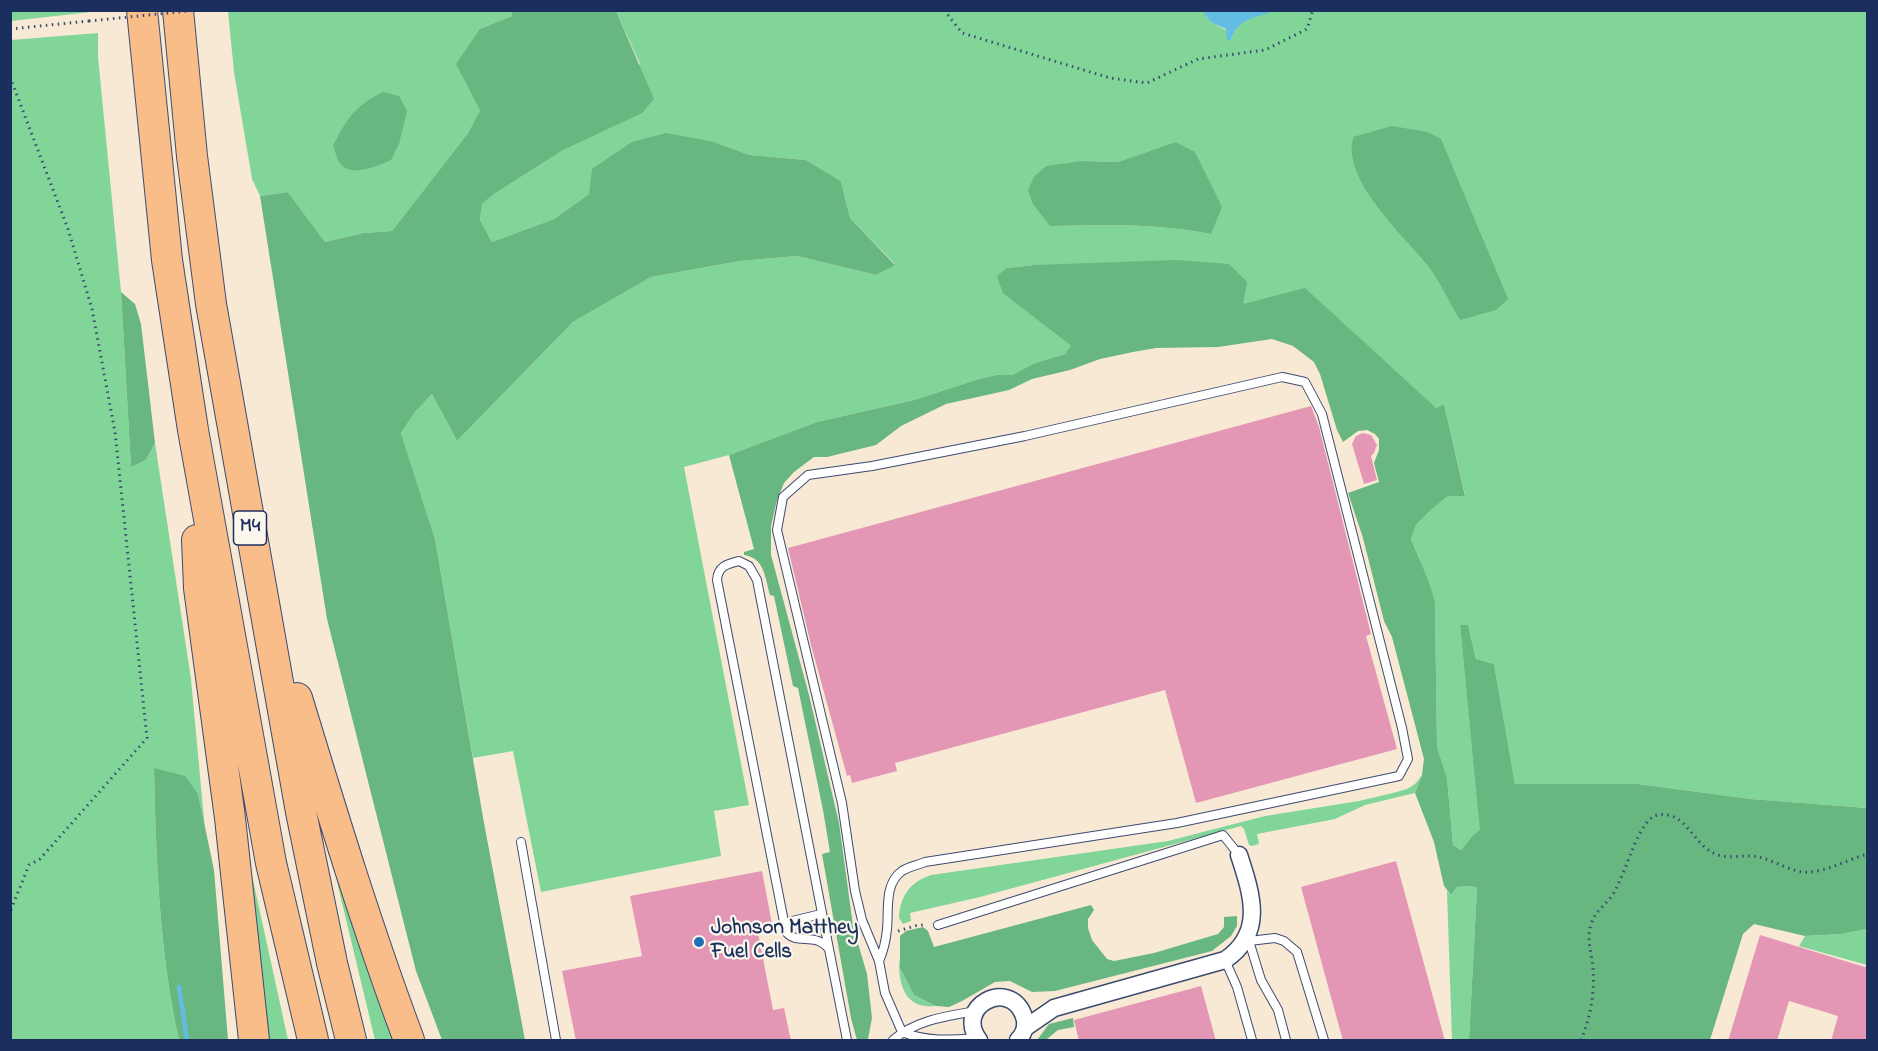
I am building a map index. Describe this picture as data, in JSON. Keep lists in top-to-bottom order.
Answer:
{
  "streets": {
    "highway": ["M4"]
  },
  "places": ["Johnson Matthey Fuel Cells"]
}
